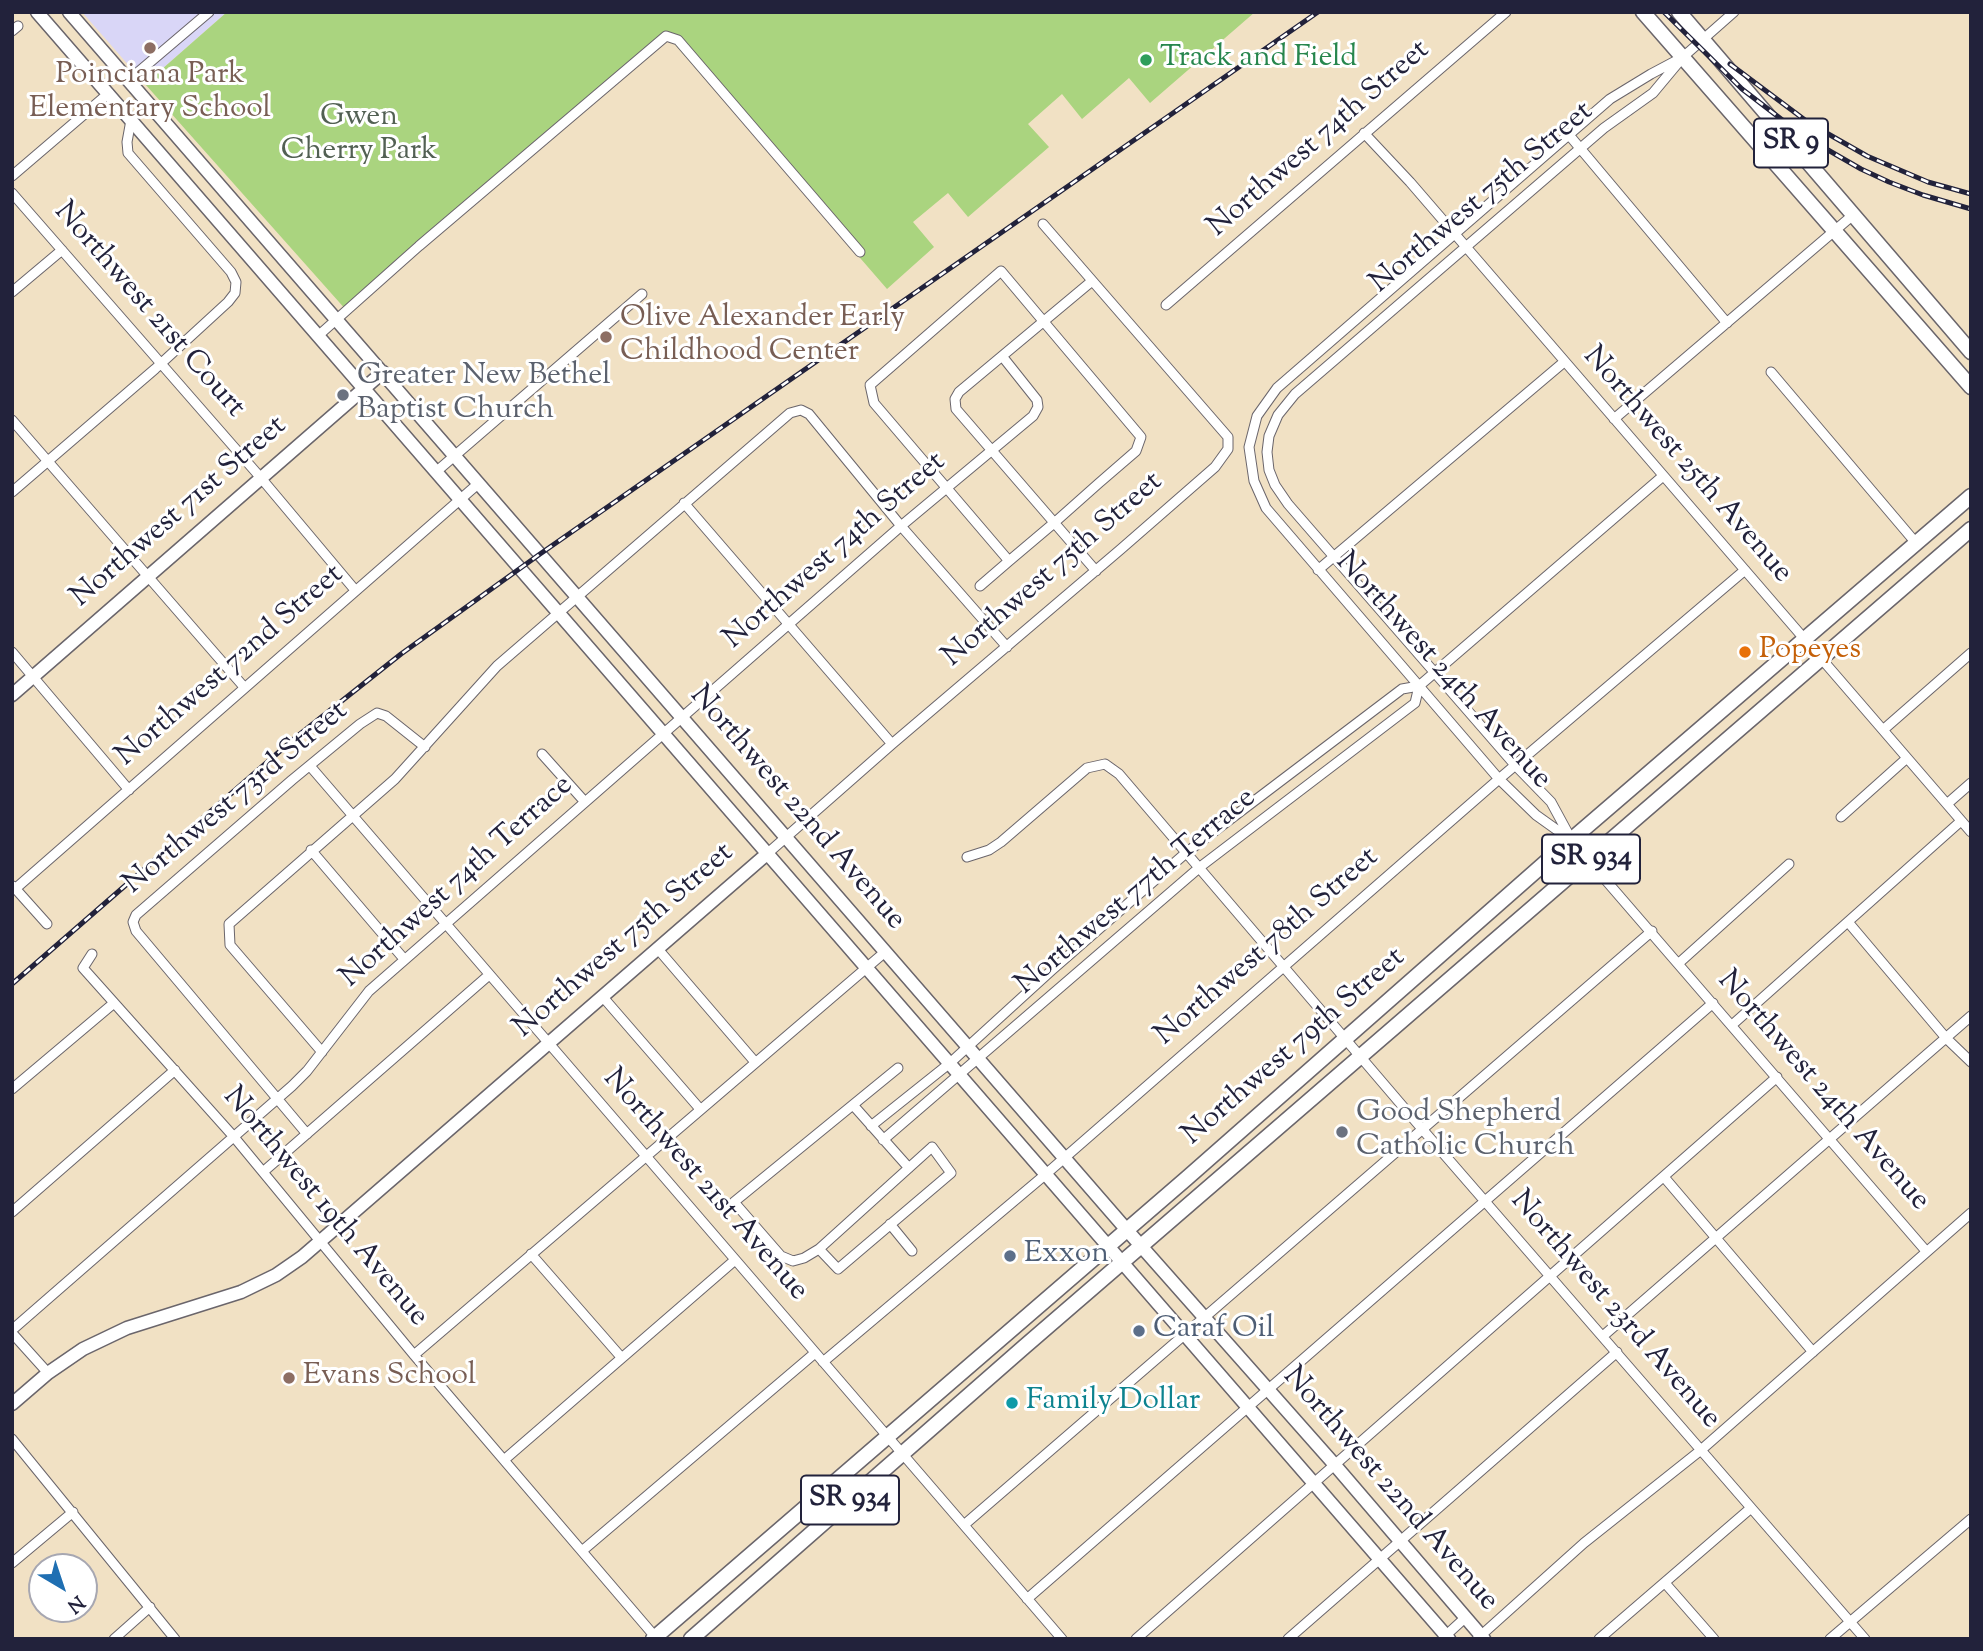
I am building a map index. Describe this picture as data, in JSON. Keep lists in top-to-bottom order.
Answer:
{
  "streets": {
    "main road": [
      "SR 9",
      "Northwest 75th Street",
      "Northwest 71st Street",
      "Northwest 22nd Avenue",
      "SR 934",
      "Northwest 79th Street"
    ],
    "street": [
      "Northwest 74th Street",
      "Northwest 21st Court",
      "Northwest 25th Avenue",
      "Northwest 72nd Street",
      "Northwest 24th Avenue",
      "Northwest 73rd Street",
      "Northwest 74th Terrace",
      "Northwest 77th Terrace",
      "Northwest 78th Street",
      "Northwest 21st Avenue",
      "Northwest 19th Avenue",
      "Northwest 23rd Avenue"
    ]
  },
  "crossings": [
    ["Northwest 74th Street", "Northwest 25th Avenue"],
    ["Northwest 74th Street", "Northwest 22nd Avenue"],
    ["Northwest 74th Street", "Northwest 74th Terrace"],
    ["SR 9", "Northwest 75th Street"],
    ["Northwest 75th Street", "Northwest 25th Avenue"],
    ["Northwest 75th Street", "Northwest 24th Avenue"],
    ["Northwest 75th Street", "Northwest 22nd Avenue"],
    ["Northwest 75th Street", "Northwest 77th Terrace"],
    ["Northwest 75th Street", "Northwest 78th Street"],
    ["Northwest 75th Street", "Northwest 79th Street"],
    ["Northwest 75th Street", "Northwest 21st Avenue"],
    ["Northwest 75th Street", "Northwest 19th Avenue"],
    ["Northwest 21st Court", "Northwest 71st Street"],
    ["Northwest 21st Court", "Northwest 72nd Street"],
    ["Northwest 25th Avenue", "Northwest 77th Terrace"],
    ["Northwest 25th Avenue", "Northwest 78th Street"],
    ["Northwest 25th Avenue", "Northwest 79th Street"],
    ["Northwest 71st Street", "Northwest 22nd Avenue"],
    ["Northwest 72nd Street", "Northwest 22nd Avenue"],
    ["Northwest 24th Avenue", "Northwest 77th Terrace"],
    ["Northwest 24th Avenue", "Northwest 78th Street"],
    ["Northwest 24th Avenue", "Northwest 79th Street"],
    ["Northwest 73rd Street", "Northwest 74th Terrace"],
    ["Northwest 73rd Street", "Northwest 21st Avenue"],
    ["Northwest 22nd Avenue", "Northwest 74th Terrace"],
    ["Northwest 22nd Avenue", "Northwest 77th Terrace"],
    ["Northwest 22nd Avenue", "Northwest 78th Street"],
    ["Northwest 22nd Avenue", "Northwest 79th Street"],
    ["Northwest 74th Terrace", "Northwest 21st Avenue"],
    ["Northwest 74th Terrace", "Northwest 19th Avenue"],
    ["Northwest 77th Terrace", "Northwest 23rd Avenue"],
    ["Northwest 78th Street", "Northwest 21st Avenue"],
    ["Northwest 78th Street", "Northwest 23rd Avenue"],
    ["Northwest 79th Street", "Northwest 21st Avenue"],
    ["Northwest 79th Street", "Northwest 19th Avenue"],
    ["Northwest 79th Street", "Northwest 23rd Avenue"]
  ],
  "parks": ["Gwen Cherry Park"],
  "places": [
    "Poinciana Park Elementary School",
    "Track and Field",
    "Olive Alexander Early Childhood Center",
    "Greater New Bethel Baptist Church",
    "Popeyes",
    "Good Shepherd Catholic Church",
    "Exxon",
    "Caraf Oil",
    "Evans School",
    "Family Dollar"
  ],
  "north": "bottom right"
}
